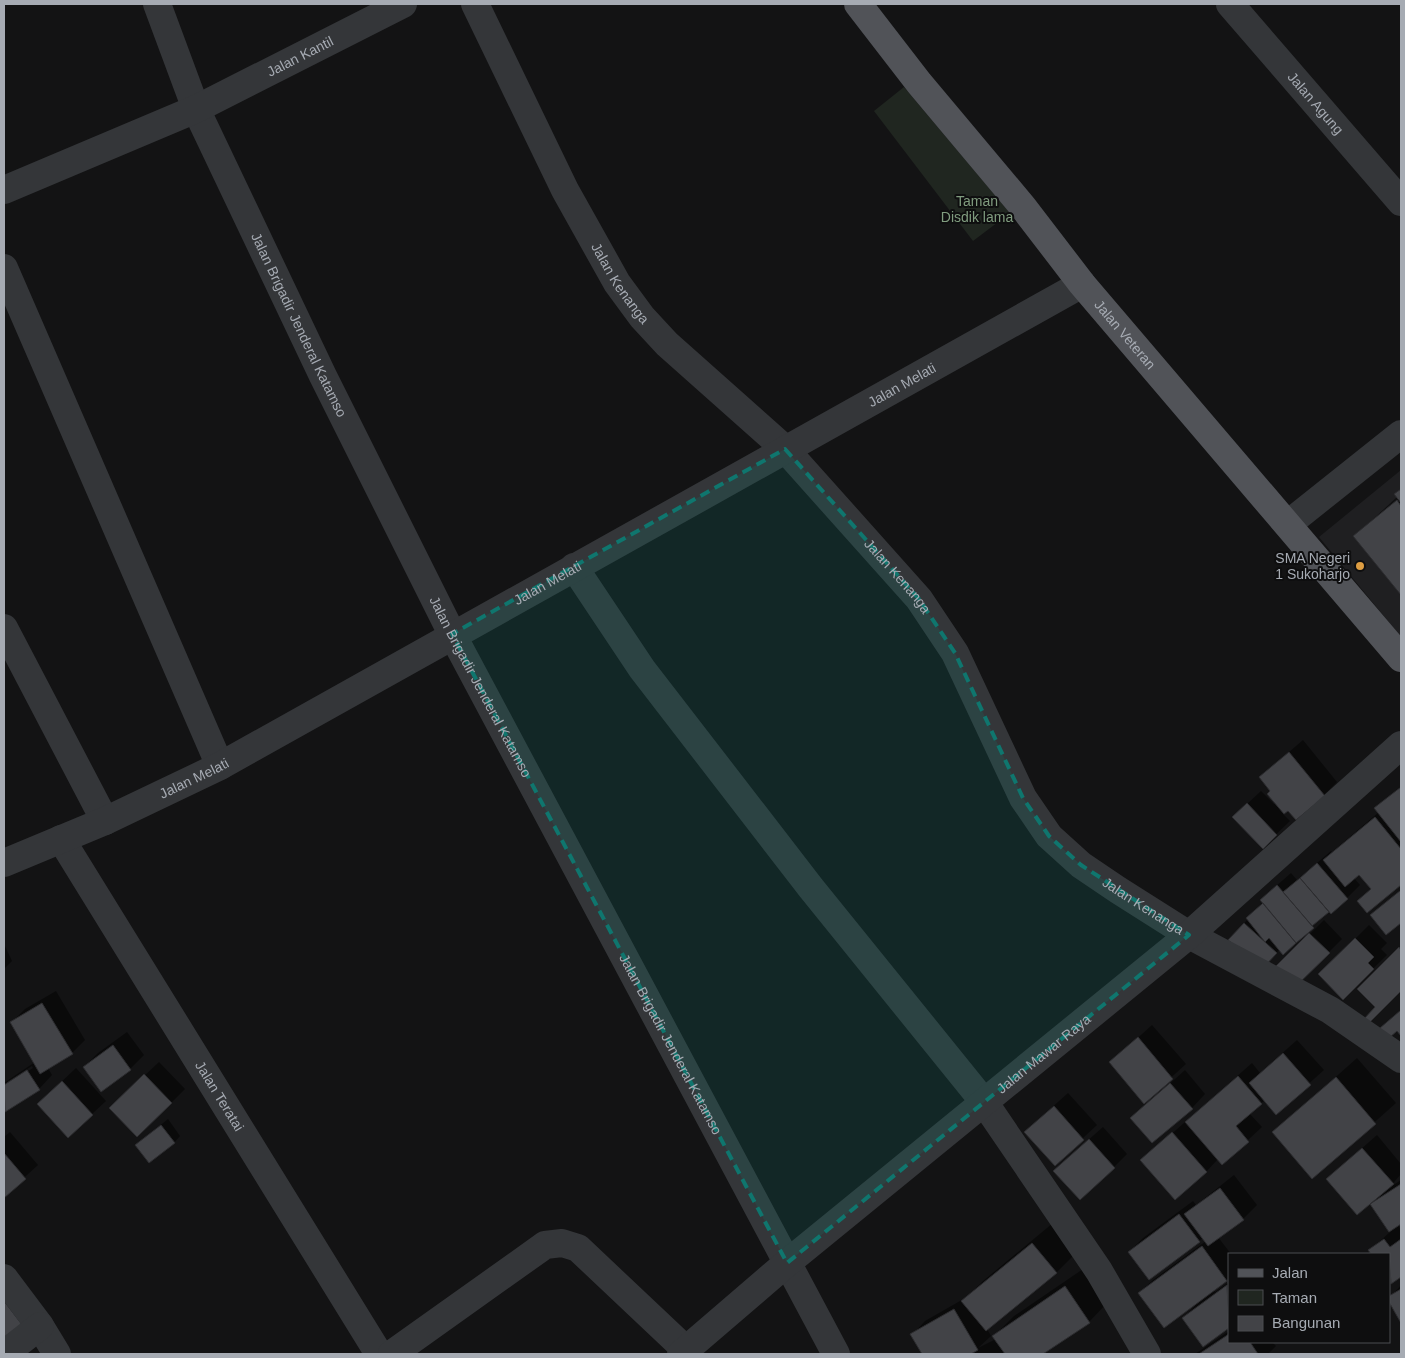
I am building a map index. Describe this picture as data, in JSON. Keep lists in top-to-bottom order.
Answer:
{
  "streets": {
    "main road": ["Jalan Veteran"],
    "street": [
      "Jalan Kantil",
      "Jalan Agung",
      "Jalan Kenanga",
      "Jalan Brigadir Jenderal Katamso",
      "Jalan Melati",
      "Jalan Mawar Raya",
      "Jalan Teratai"
    ]
  },
  "crossings": [
    ["Jalan Kantil", "Jalan Brigadir Jenderal Katamso"],
    ["Jalan Kenanga", "Jalan Melati"],
    ["Jalan Kenanga", "Jalan Mawar Raya"],
    ["Jalan Brigadir Jenderal Katamso", "Jalan Melati"],
    ["Jalan Brigadir Jenderal Katamso", "Jalan Mawar Raya"],
    ["Jalan Veteran", "Jalan Melati"],
    ["Jalan Melati", "Jalan Teratai"]
  ],
  "parks": ["Taman Disdik lama"],
  "places": ["SMA Negeri 1 Sukoharjo"],
  "legend": ["Jalan", "Taman", "Bangunan"]
}
